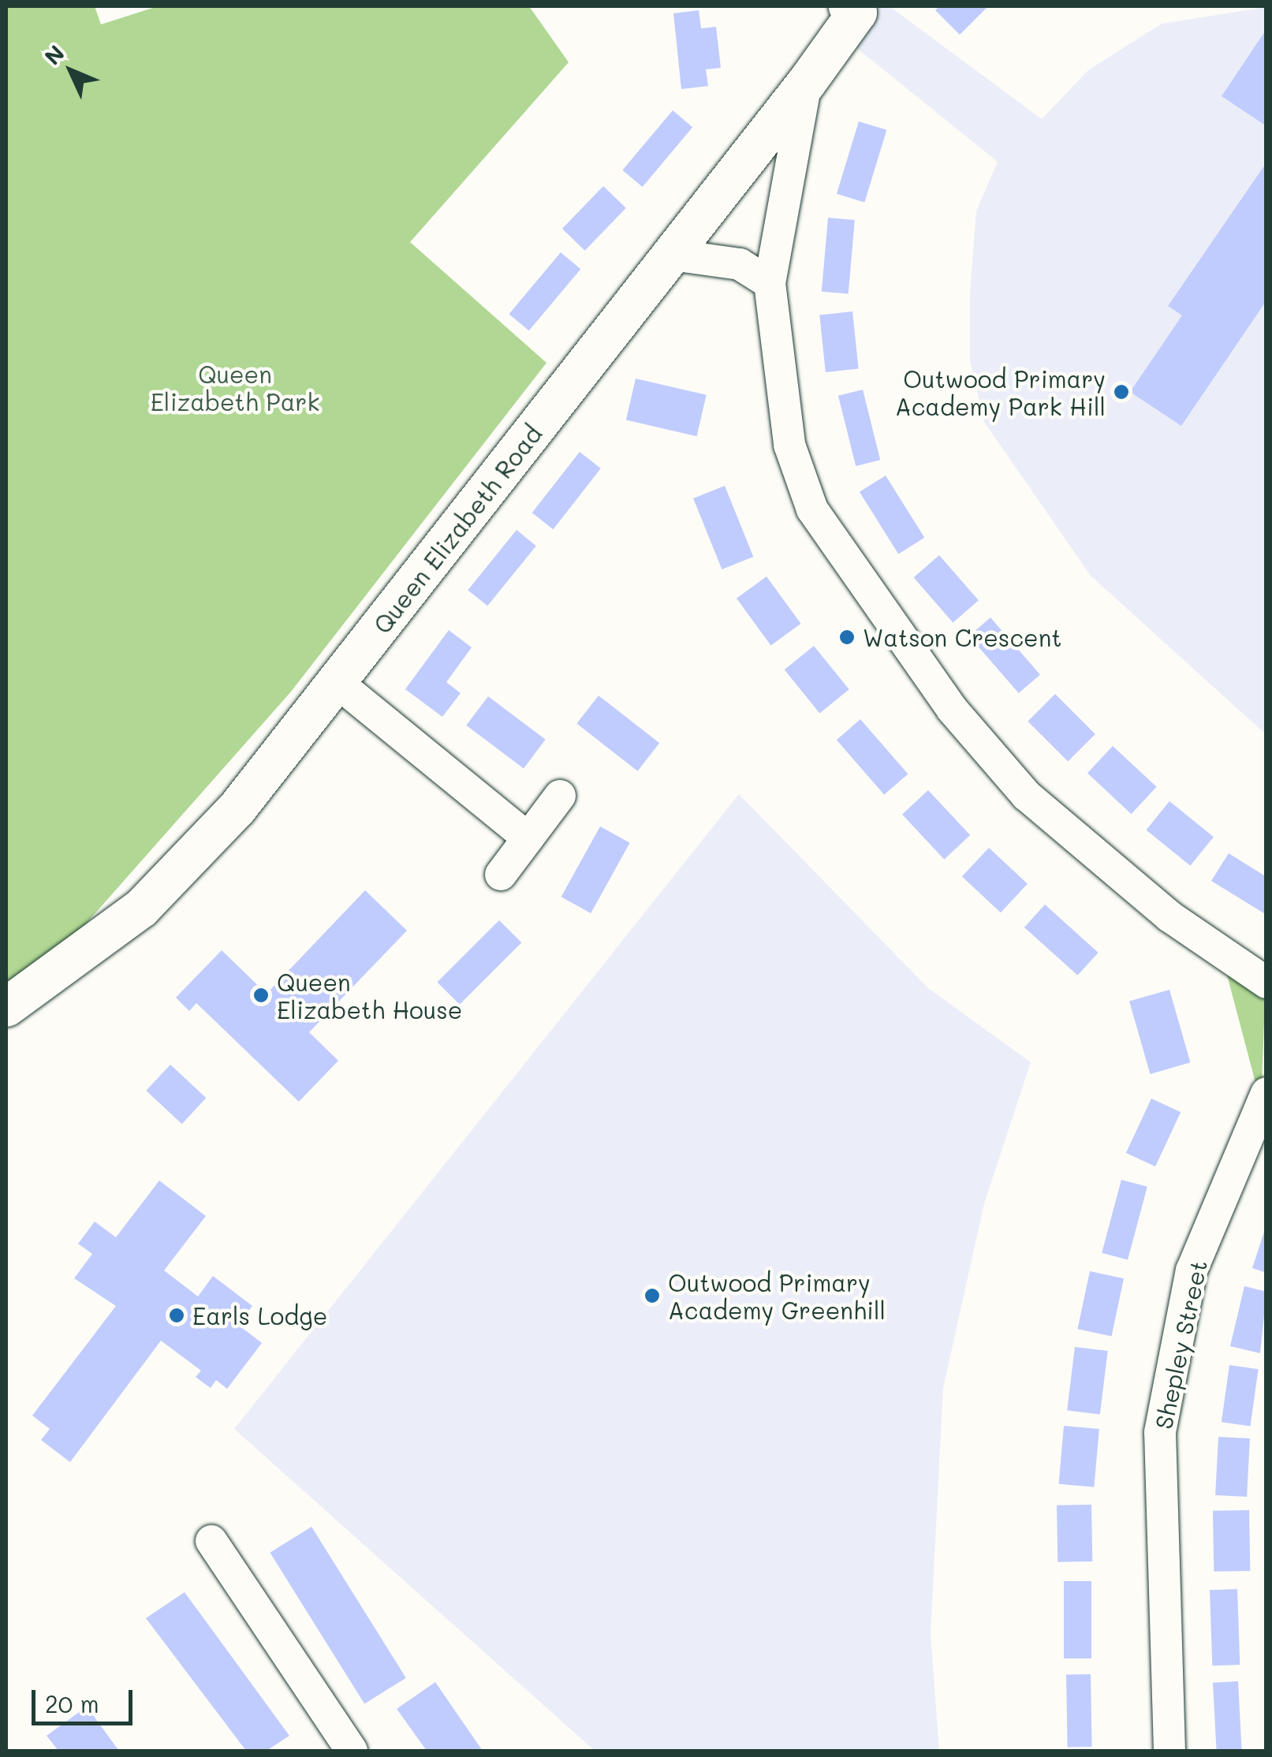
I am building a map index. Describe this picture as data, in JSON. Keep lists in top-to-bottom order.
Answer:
{
  "streets": {
    "street": ["Queen Elizabeth Road", "Shepley Street"]
  },
  "parks": ["Queen Elizabeth Park"],
  "places": [
    "Outwood Primary Academy Park Hill",
    "Watson Crescent",
    "Queen Elizabeth House",
    "Outwood Primary Academy Greenhill",
    "Earls Lodge"
  ],
  "scale_bar": "20 m",
  "north": "top left"
}
